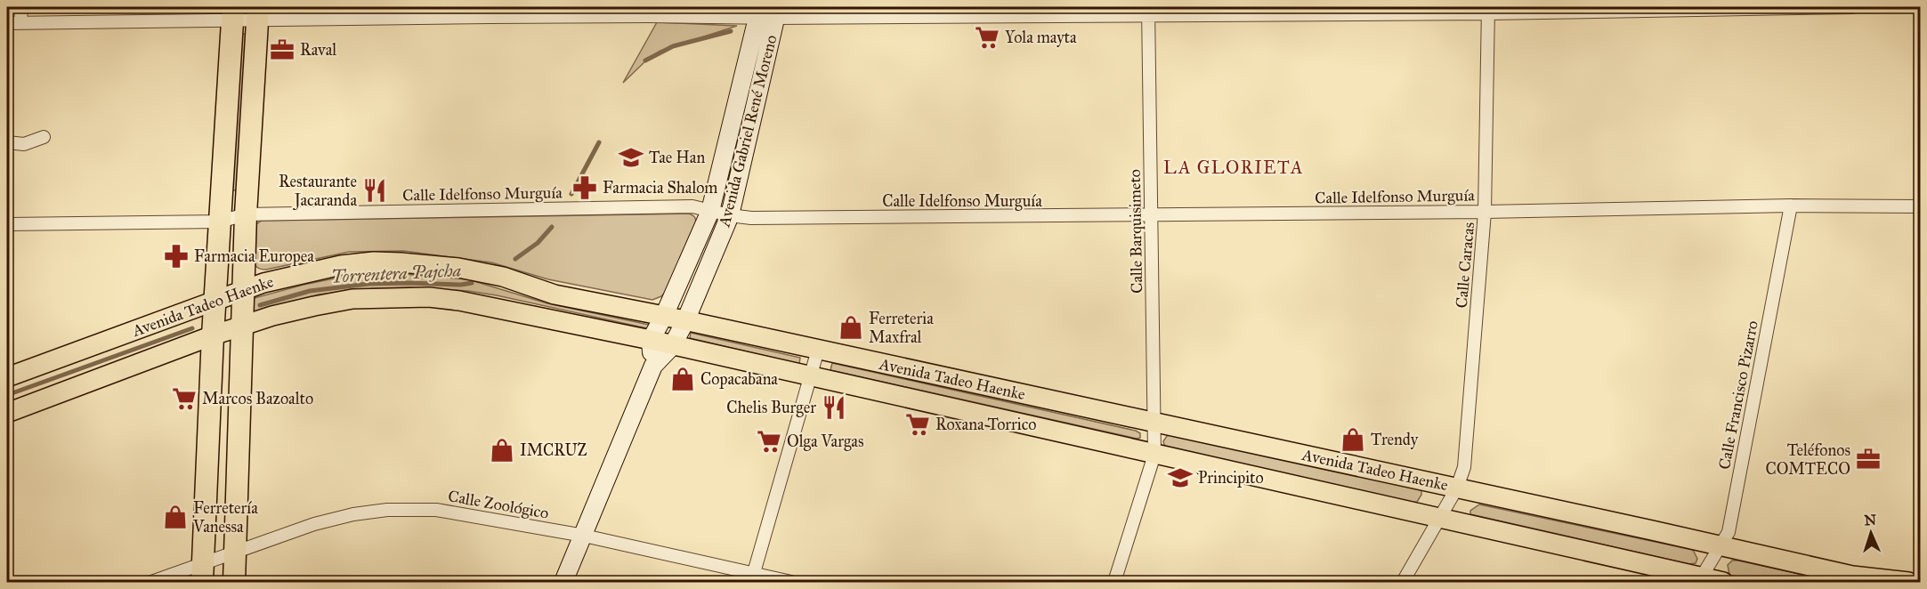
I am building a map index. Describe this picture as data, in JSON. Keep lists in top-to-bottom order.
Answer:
{
  "streets": {
    "main road": ["Avenida Tadeo Haenke"],
    "street": [
      "Avenida Gabriel René Moreno",
      "Calle Idelfonso Murguía",
      "Calle Barquisimeto",
      "Calle Caracas",
      "Calle Francisco Pizarro",
      "Calle Zoológico"
    ]
  },
  "crossings": [
    ["Avenida Gabriel René Moreno", "Calle Idelfonso Murguía"],
    ["Avenida Gabriel René Moreno", "Avenida Tadeo Haenke"],
    ["Avenida Gabriel René Moreno", "Calle Zoológico"],
    ["Calle Idelfonso Murguía", "Calle Barquisimeto"],
    ["Calle Idelfonso Murguía", "Calle Caracas"],
    ["Calle Idelfonso Murguía", "Calle Francisco Pizarro"],
    ["Calle Barquisimeto", "Avenida Tadeo Haenke"],
    ["Calle Caracas", "Avenida Tadeo Haenke"],
    ["Avenida Tadeo Haenke", "Calle Francisco Pizarro"]
  ],
  "districts": ["LA GLORIETA"],
  "water": ["Torrentera Pajcha"],
  "places": {
    "supermarket": [
      "Yola mayta",
      "Marcos Bazoalto",
      "Roxana Torrico",
      "Olga Vargas"
    ],
    "office": ["Raval", "Teléfonos COMTECO"],
    "school or university": ["Tae Han", "Principito"],
    "pharmacy": ["Farmacia Shalom", "Farmacia Europea"],
    "restaurant": ["Restaurante Jacaranda", "Chelis Burger"],
    "shop": [
      "Ferreteria Maxfral",
      "Copacabana",
      "Trendy",
      "IMCRUZ",
      "Ferretería Vanessa"
    ]
  },
  "north": "top"
}
